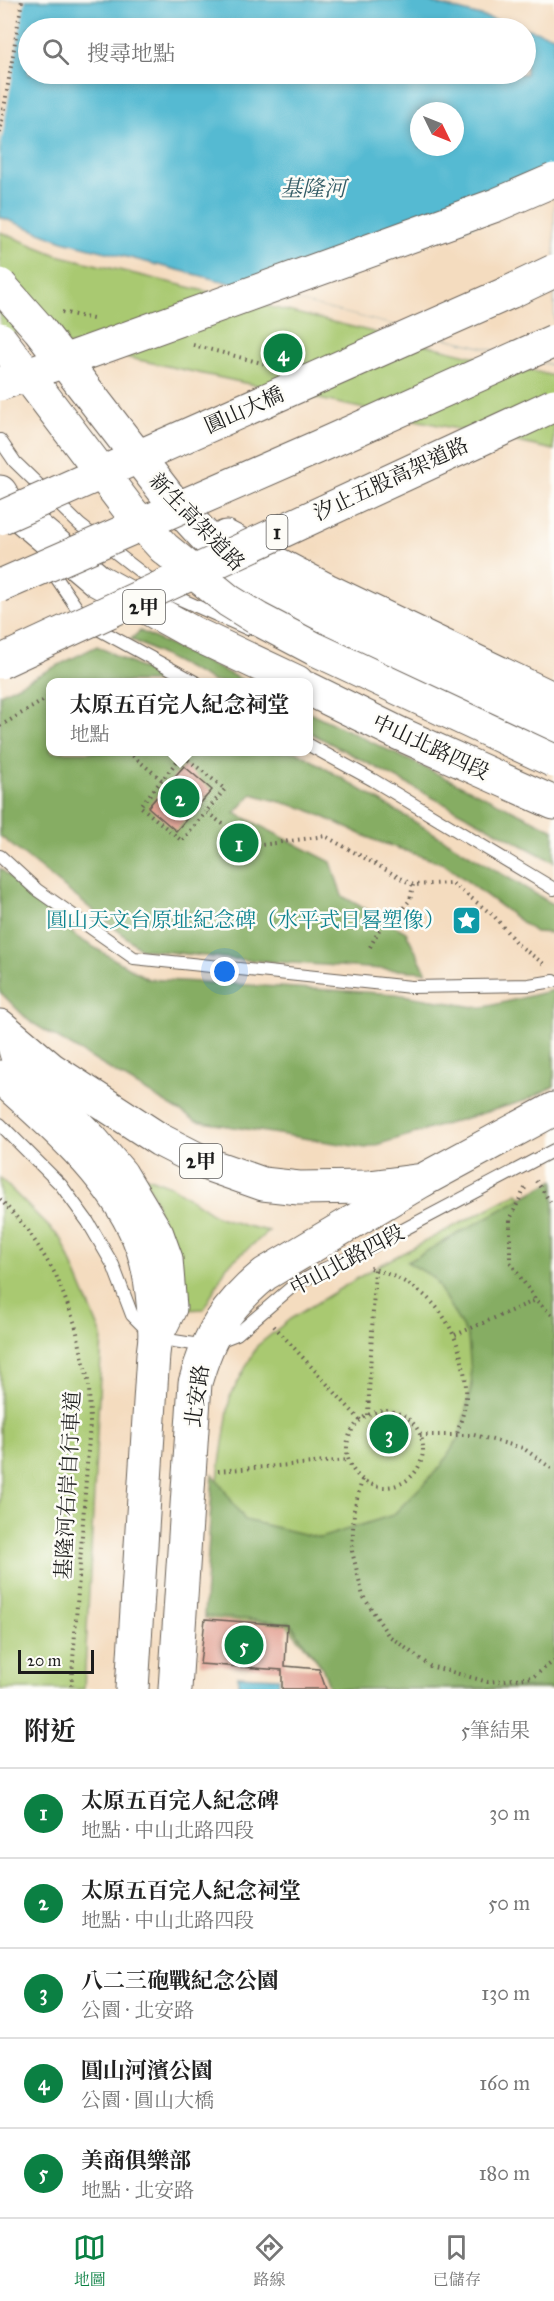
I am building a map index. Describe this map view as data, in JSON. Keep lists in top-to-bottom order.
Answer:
{
  "streets": {
    "main road": [
      "圓山大橋",
      "汐止五股高架道路",
      "新生高架道路",
      "1",
      "2甲",
      "中山北路四段",
      "北安路"
    ],
    "path": ["基隆河右岸自行車道"]
  },
  "crossings": [
    ["圓山大橋", "2甲"],
    ["2甲", "北安路"],
    ["中山北路四段", "北安路"]
  ],
  "water": ["基隆河"],
  "places": {
    "place": ["圓山天文台原址紀念碑（水平式日晷塑像）"]
  },
  "scale_bar": "20 m",
  "north": "bottom right",
  "page": {
    "search": "搜尋地點",
    "pins": [
      "4",
      "2",
      "1",
      "3",
      "5"
    ],
    "popup": ["太原五百完人紀念祠堂", "地點"],
    "scale": "20 m",
    "heading": ["附近", "5筆結果"],
    "list": [
      {
        "mark": "1",
        "name": "太原五百完人紀念碑",
        "note": "地點 · 中山北路四段",
        "value": "30 m"
      },
      {
        "mark": "2",
        "name": "太原五百完人紀念祠堂",
        "note": "地點 · 中山北路四段",
        "value": "50 m"
      },
      {
        "mark": "3",
        "name": "八二三砲戰紀念公園",
        "note": "公園 · 北安路",
        "value": "130 m"
      },
      {
        "mark": "4",
        "name": "圓山河濱公園",
        "note": "公園 · 圓山大橋",
        "value": "160 m"
      },
      {
        "mark": "5",
        "name": "美商俱樂部",
        "note": "地點 · 北安路",
        "value": "180 m"
      }
    ],
    "nav": ["地圖", "路線", "已儲存"]
  }
}
